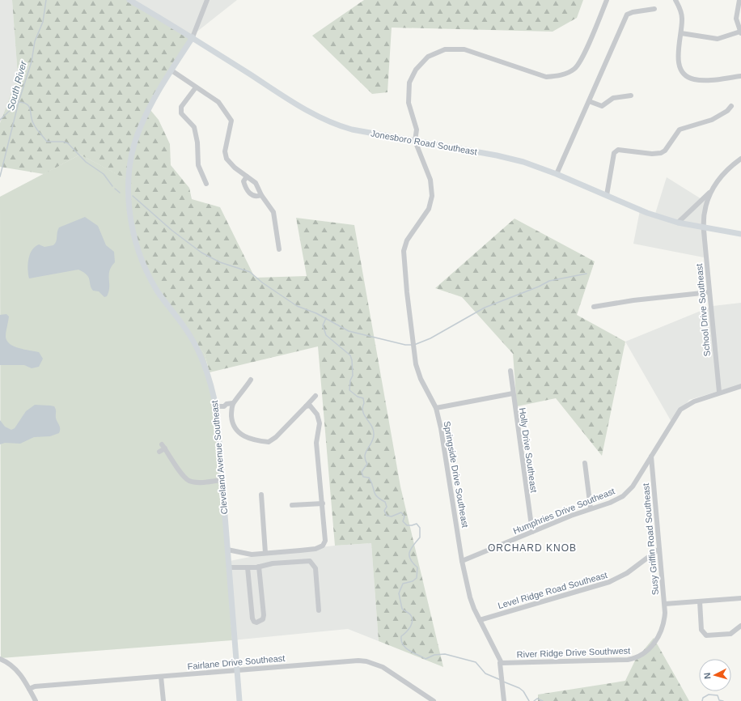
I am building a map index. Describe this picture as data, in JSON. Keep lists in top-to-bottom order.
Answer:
{
  "streets": {
    "main road": ["Jonesboro Road Southeast", "Cleveland Avenue Southeast"],
    "street": [
      "School Drive Southeast",
      "Holly Drive Southeast",
      "Springside Drive Southeast",
      "Humphries Drive Southeast",
      "Susy Griffin Road Southeast",
      "Level Ridge Road Southeast",
      "River Ridge Drive Southwest",
      "Fairlane Drive Southeast"
    ]
  },
  "crossings": [
    ["Jonesboro Road Southeast", "School Drive Southeast"],
    ["Jonesboro Road Southeast", "Cleveland Avenue Southeast"],
    ["Jonesboro Road Southeast", "Springside Drive Southeast"],
    ["School Drive Southeast", "Humphries Drive Southeast"],
    ["Holly Drive Southeast", "Humphries Drive Southeast"],
    ["Cleveland Avenue Southeast", "Fairlane Drive Southeast"],
    ["Springside Drive Southeast", "Humphries Drive Southeast"],
    ["Springside Drive Southeast", "Level Ridge Road Southeast"],
    ["Springside Drive Southeast", "River Ridge Drive Southwest"],
    ["Humphries Drive Southeast", "Susy Griffin Road Southeast"],
    ["Susy Griffin Road Southeast", "Level Ridge Road Southeast"],
    ["Susy Griffin Road Southeast", "River Ridge Drive Southwest"]
  ],
  "districts": ["ORCHARD KNOB"],
  "water": ["South River"],
  "north": "left"
}
